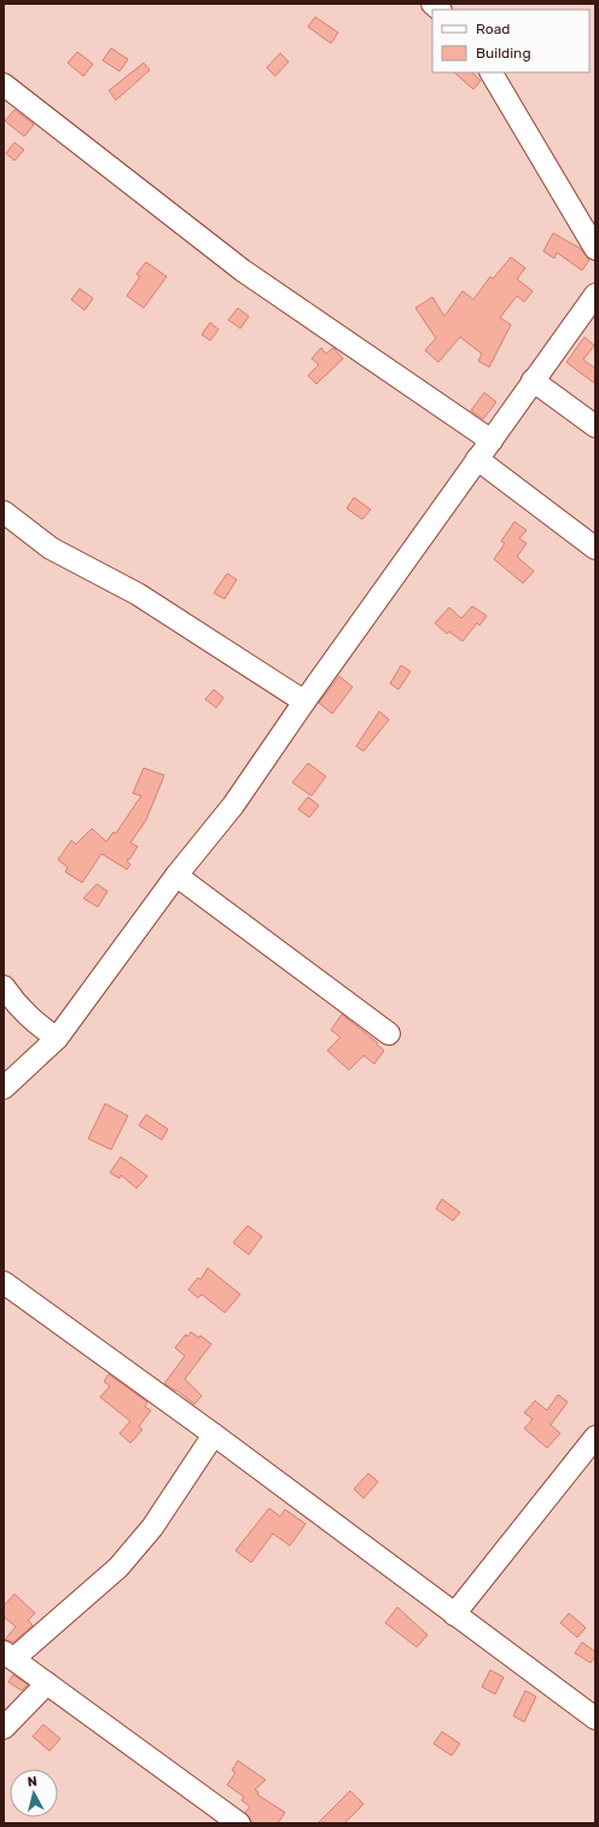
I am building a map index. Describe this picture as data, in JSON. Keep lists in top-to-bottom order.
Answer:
{
  "legend": ["Road", "Building"],
  "north": "top"
}
